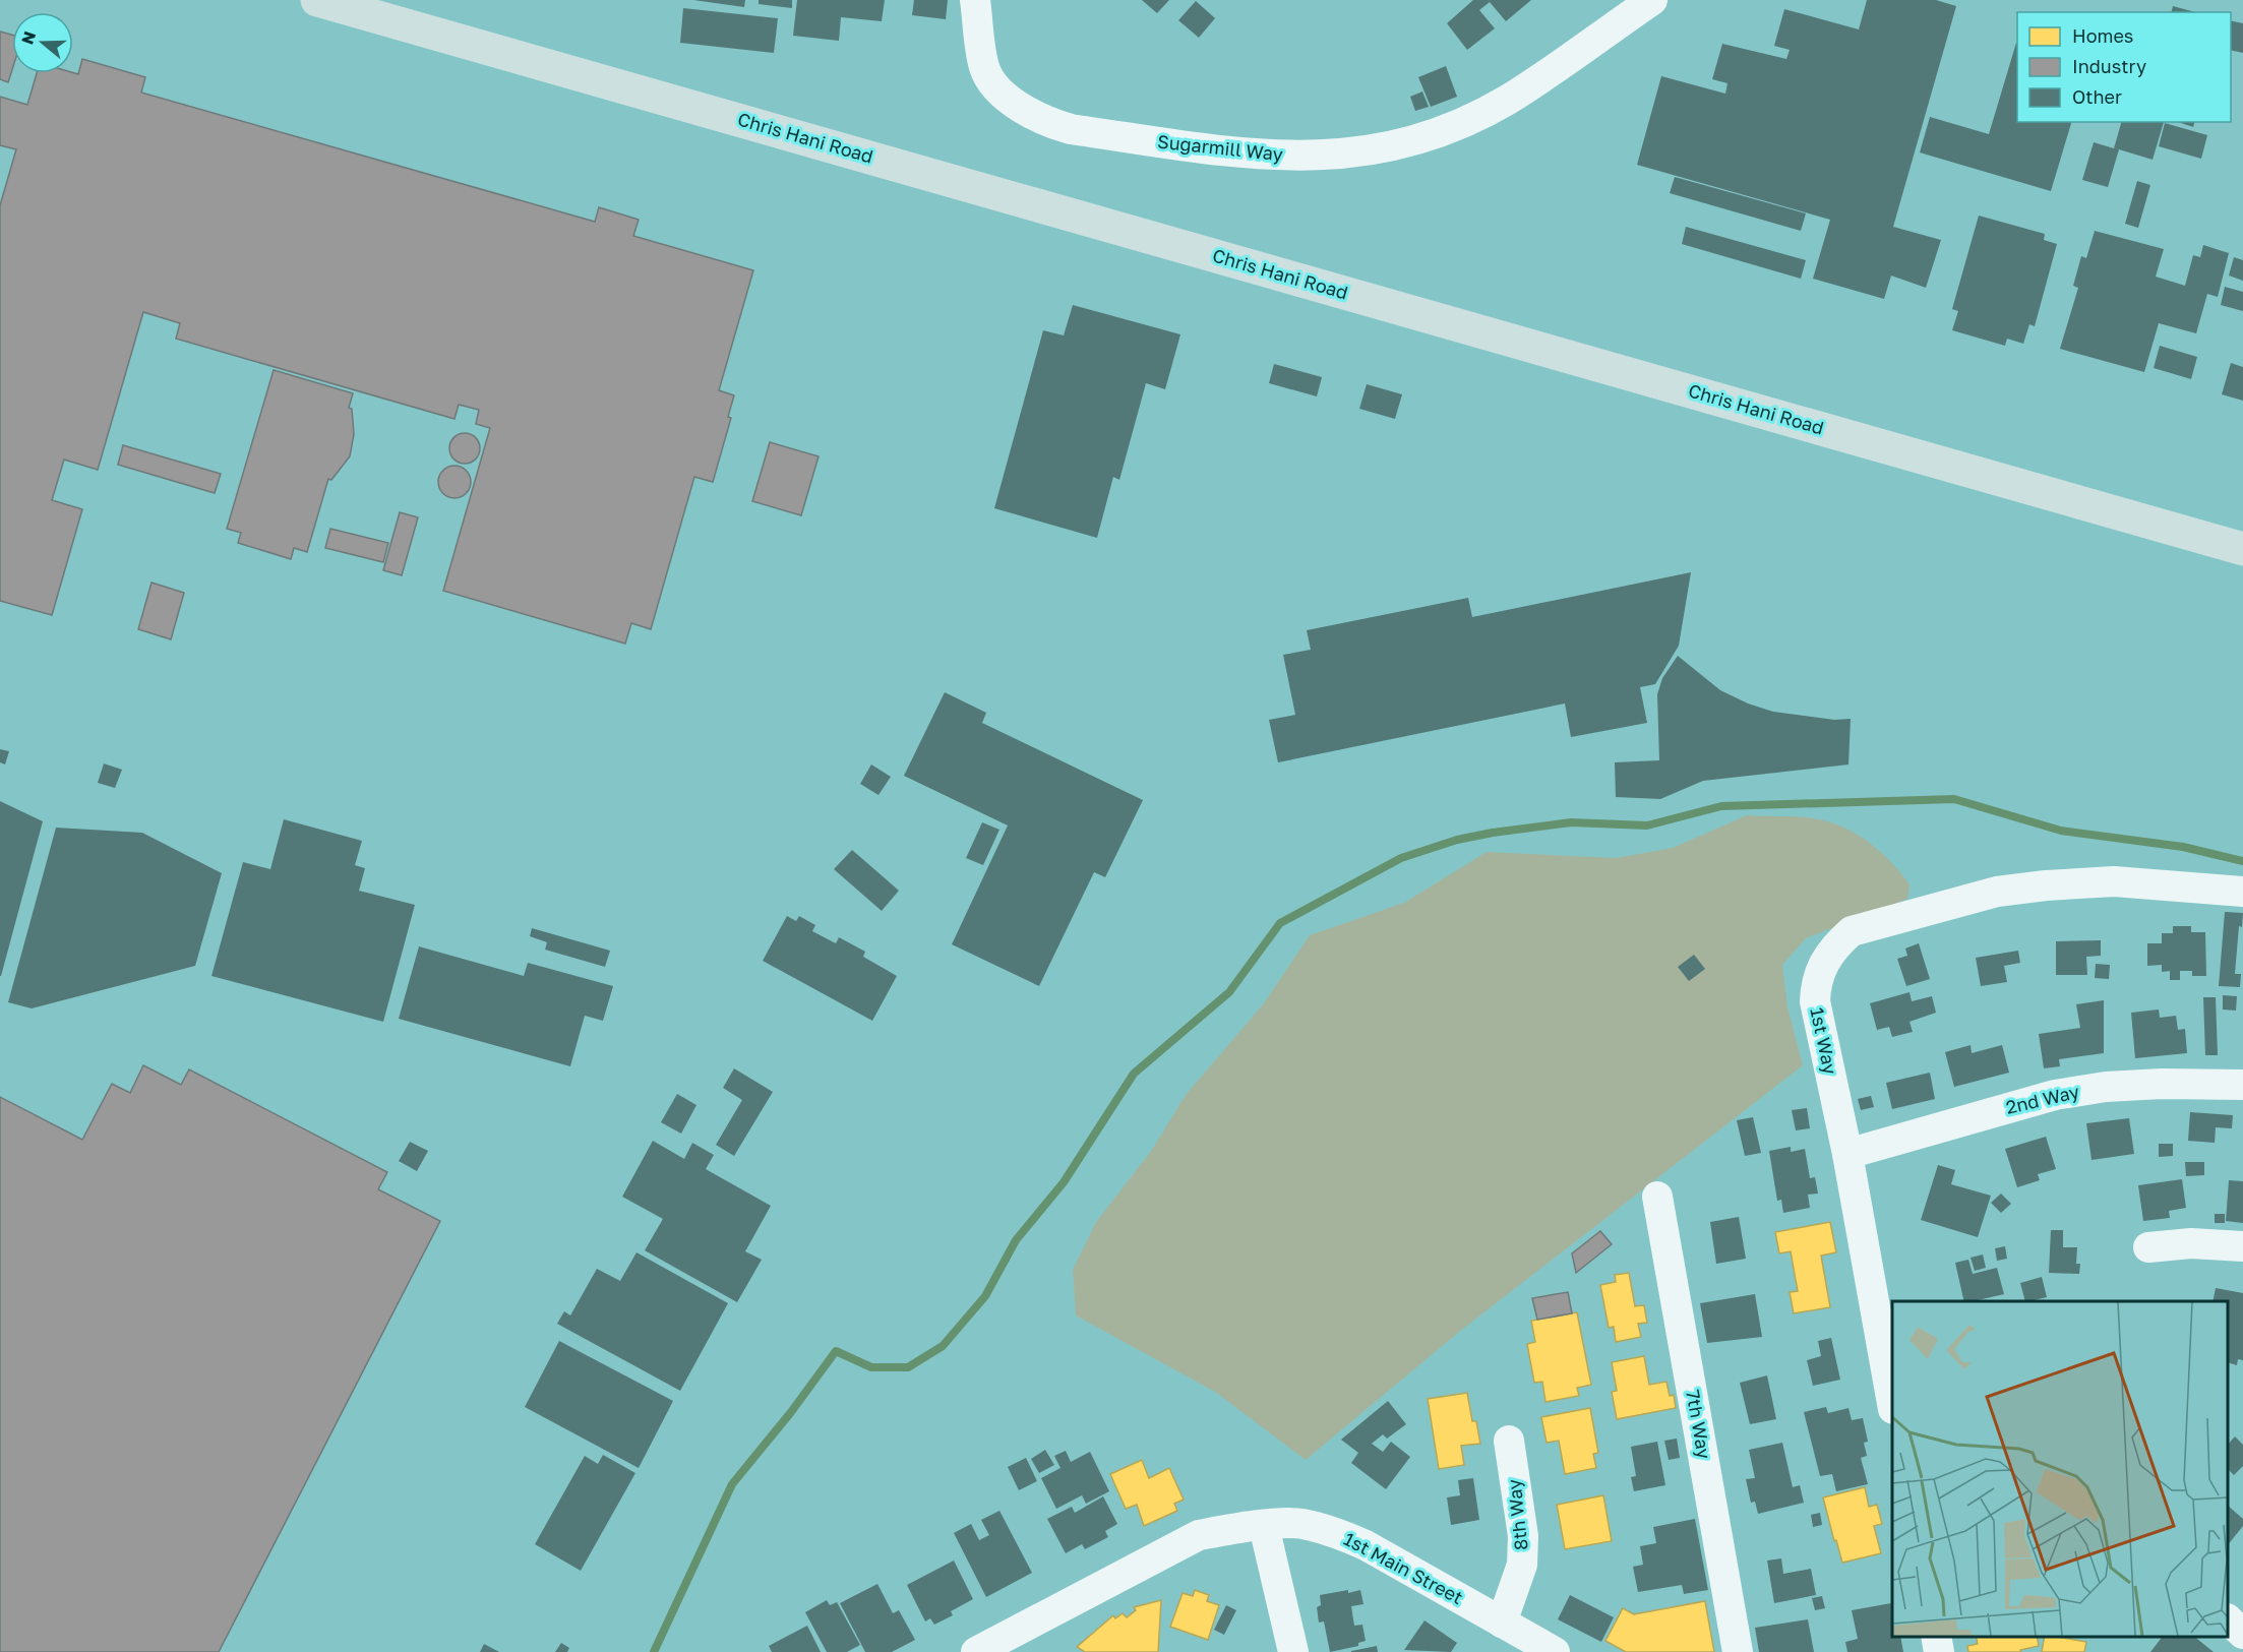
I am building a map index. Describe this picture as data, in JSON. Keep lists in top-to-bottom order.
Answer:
{
  "streets": {
    "main road": ["Chris Hani Road"],
    "street": [
      "Sugarmill Way",
      "1st Way",
      "2nd Way",
      "7th Way",
      "8th Way",
      "1st Main Street"
    ]
  },
  "crossings": [
    ["1st Way", "2nd Way"],
    ["8th Way", "1st Main Street"]
  ],
  "legend": ["Homes", "Industry", "Other"],
  "north": "left"
}
